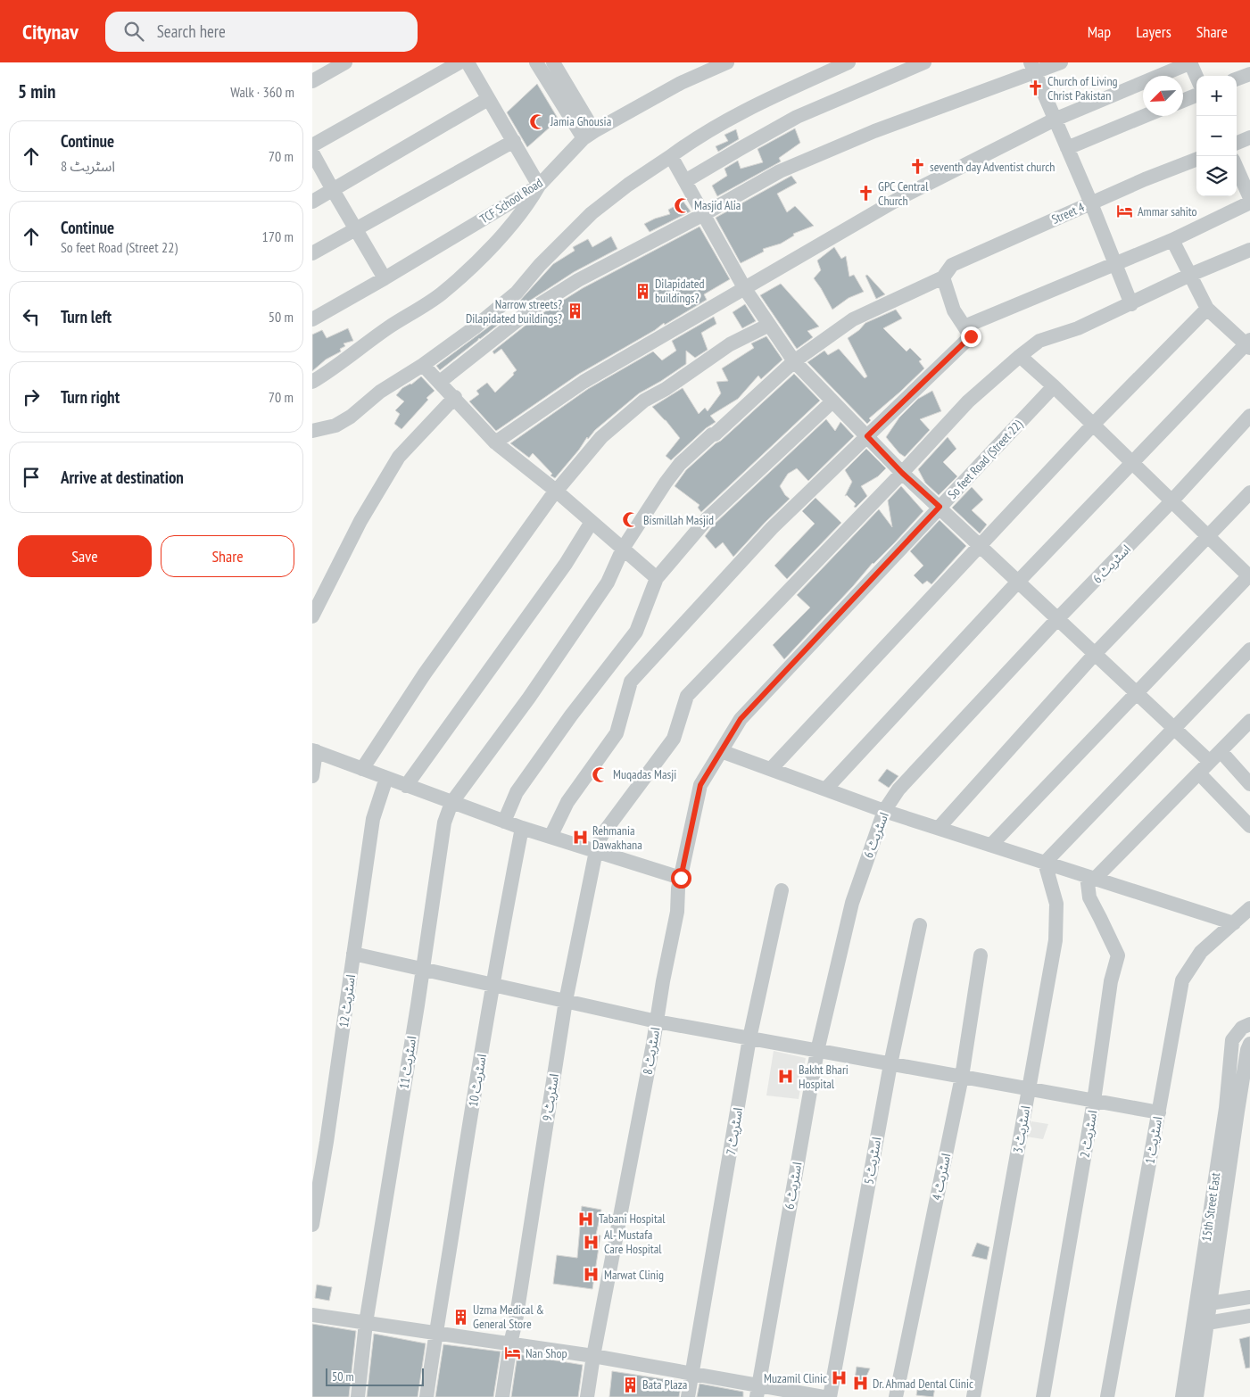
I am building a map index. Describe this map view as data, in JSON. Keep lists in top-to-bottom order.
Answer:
{
  "streets": {
    "street": [
      "TCF School Road",
      "Street 4",
      "So feet Road (Street 22)",
      "اسٹریٹ 6",
      "اسٹریٹ 12",
      "اسٹریٹ 8",
      "اسٹریٹ 11",
      "اسٹریٹ 10",
      "اسٹریٹ 9",
      "اسٹریٹ 3",
      "اسٹریٹ 7",
      "اسٹریٹ 2",
      "اسٹریٹ 1",
      "اسٹریٹ 5",
      "اسٹریٹ 4",
      "15th Street East"
    ]
  },
  "crossings": [
    ["Street 4", "اسٹریٹ 11"],
    ["So feet Road (Street 22)", "اسٹریٹ 8"]
  ],
  "places": {
    "church": ["Church of Living Christ Pakistan", "seventh day Adventist church", "GPC Central Church"],
    "mosque": [
      "Jamia Ghousia",
      "Masjid Alia",
      "Bismillah Masjid",
      "Muqadas Masji"
    ],
    "hotel": ["Ammar sahito", "Nan Shop"],
    "building": [
      "Dilapidated buildings?",
      "Narrow streets? Dilapidated buildings?",
      "Uzma Medical & General Store",
      "Bata Plaza"
    ],
    "hospital": [
      "Rehmania Dawakhana",
      "Bakht Bhari Hospital",
      "Tabani Hospital",
      "Al- Mustafa Care Hospital",
      "Marwat Clinig",
      "Muzamil Clinic",
      "Dr. Ahmad Dental Clinic"
    ]
  },
  "scale_bar": "50 m",
  "north": "bottom left",
  "page": {
    "header": "Citynav",
    "search": "Search here",
    "nav": ["Map", "Layers", "Share"],
    "heading": ["5 min", "Walk · 360 m"],
    "map_buttons": ["+", "−"],
    "list": [
      ["Continue", "اسٹریٹ 8", "70 m"],
      ["Continue", "So feet Road (Street 22)", "170 m"],
      ["Turn left", "50 m"],
      ["Turn right", "70 m"],
      "Arrive at destination"
    ],
    "buttons": ["Save", "Share"],
    "scale": "50 m"
  }
}
